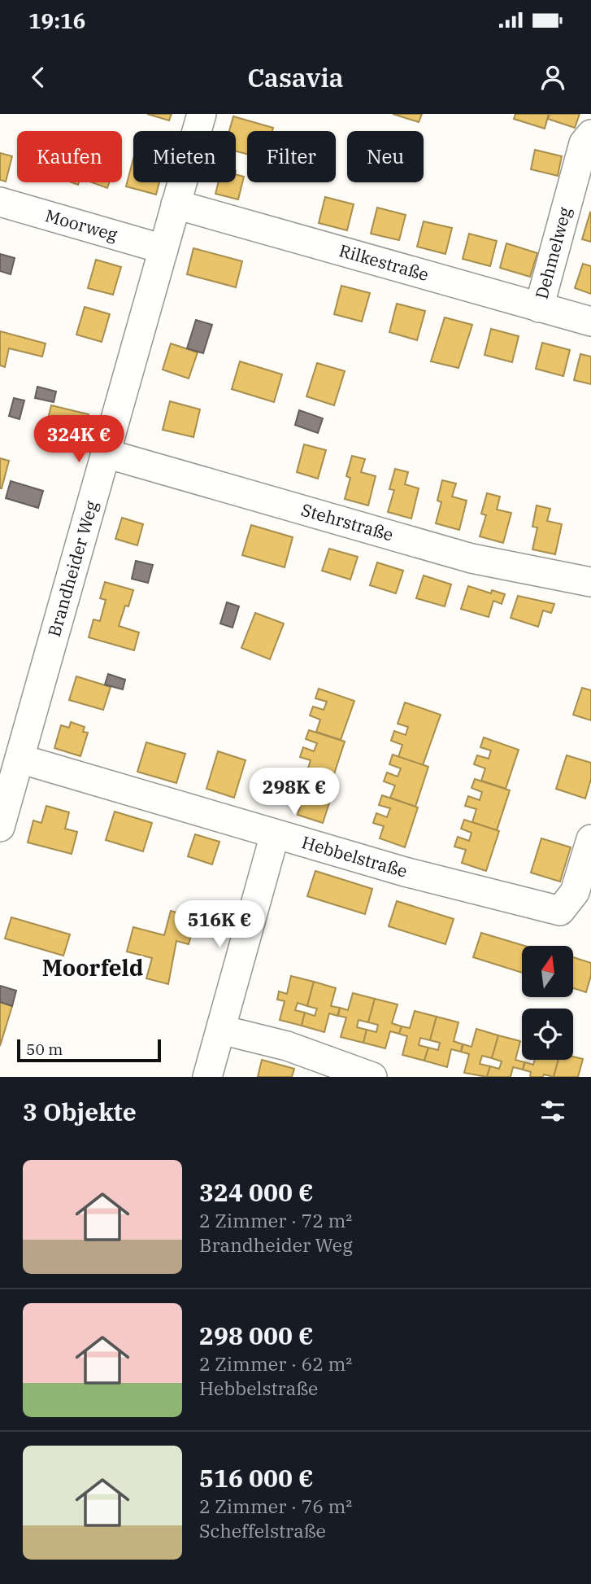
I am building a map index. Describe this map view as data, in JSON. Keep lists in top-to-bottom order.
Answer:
{
  "streets": {
    "street": [
      "Moorweg",
      "Dehmelweg",
      "Rilkestraße",
      "Stehrstraße",
      "Brandheider Weg",
      "Hebbelstraße"
    ]
  },
  "crossings": [
    ["Moorweg", "Brandheider Weg"],
    ["Dehmelweg", "Rilkestraße"],
    ["Rilkestraße", "Brandheider Weg"],
    ["Stehrstraße", "Brandheider Weg"],
    ["Brandheider Weg", "Hebbelstraße"]
  ],
  "districts": ["Moorfeld"],
  "scale_bar": "50 m",
  "north": "top",
  "page": {
    "status": "19:16",
    "header": "Casavia",
    "chip": [
      "Kaufen",
      "Mieten",
      "Filter",
      "Neu"
    ],
    "price": ["324K €", "298K €", "516K €"],
    "scale": "50 m",
    "heading": "3 Objekte",
    "list": [
      {
        "name": "324 000 €",
        "note": "2 Zimmer · 72 m² · Brandheider Weg"
      },
      {
        "name": "298 000 €",
        "note": "2 Zimmer · 62 m² · Hebbelstraße"
      },
      {
        "name": "516 000 €",
        "note": "2 Zimmer · 76 m² · Scheffelstraße"
      }
    ]
  }
}
